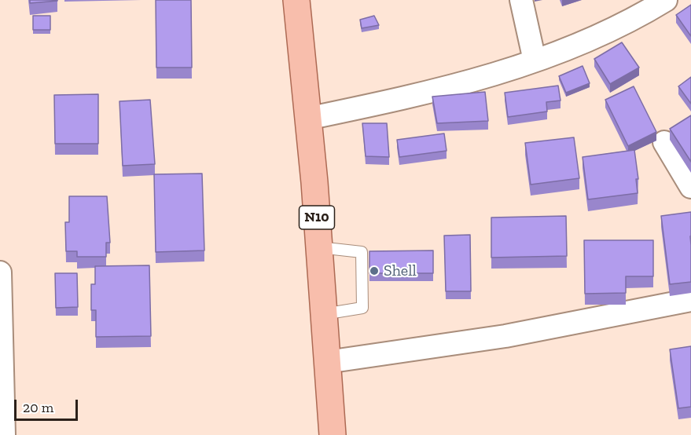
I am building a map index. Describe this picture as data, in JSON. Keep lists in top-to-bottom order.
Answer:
{
  "streets": {
    "main road": ["N10"]
  },
  "places": ["Shell"],
  "scale_bar": "20 m"
}
